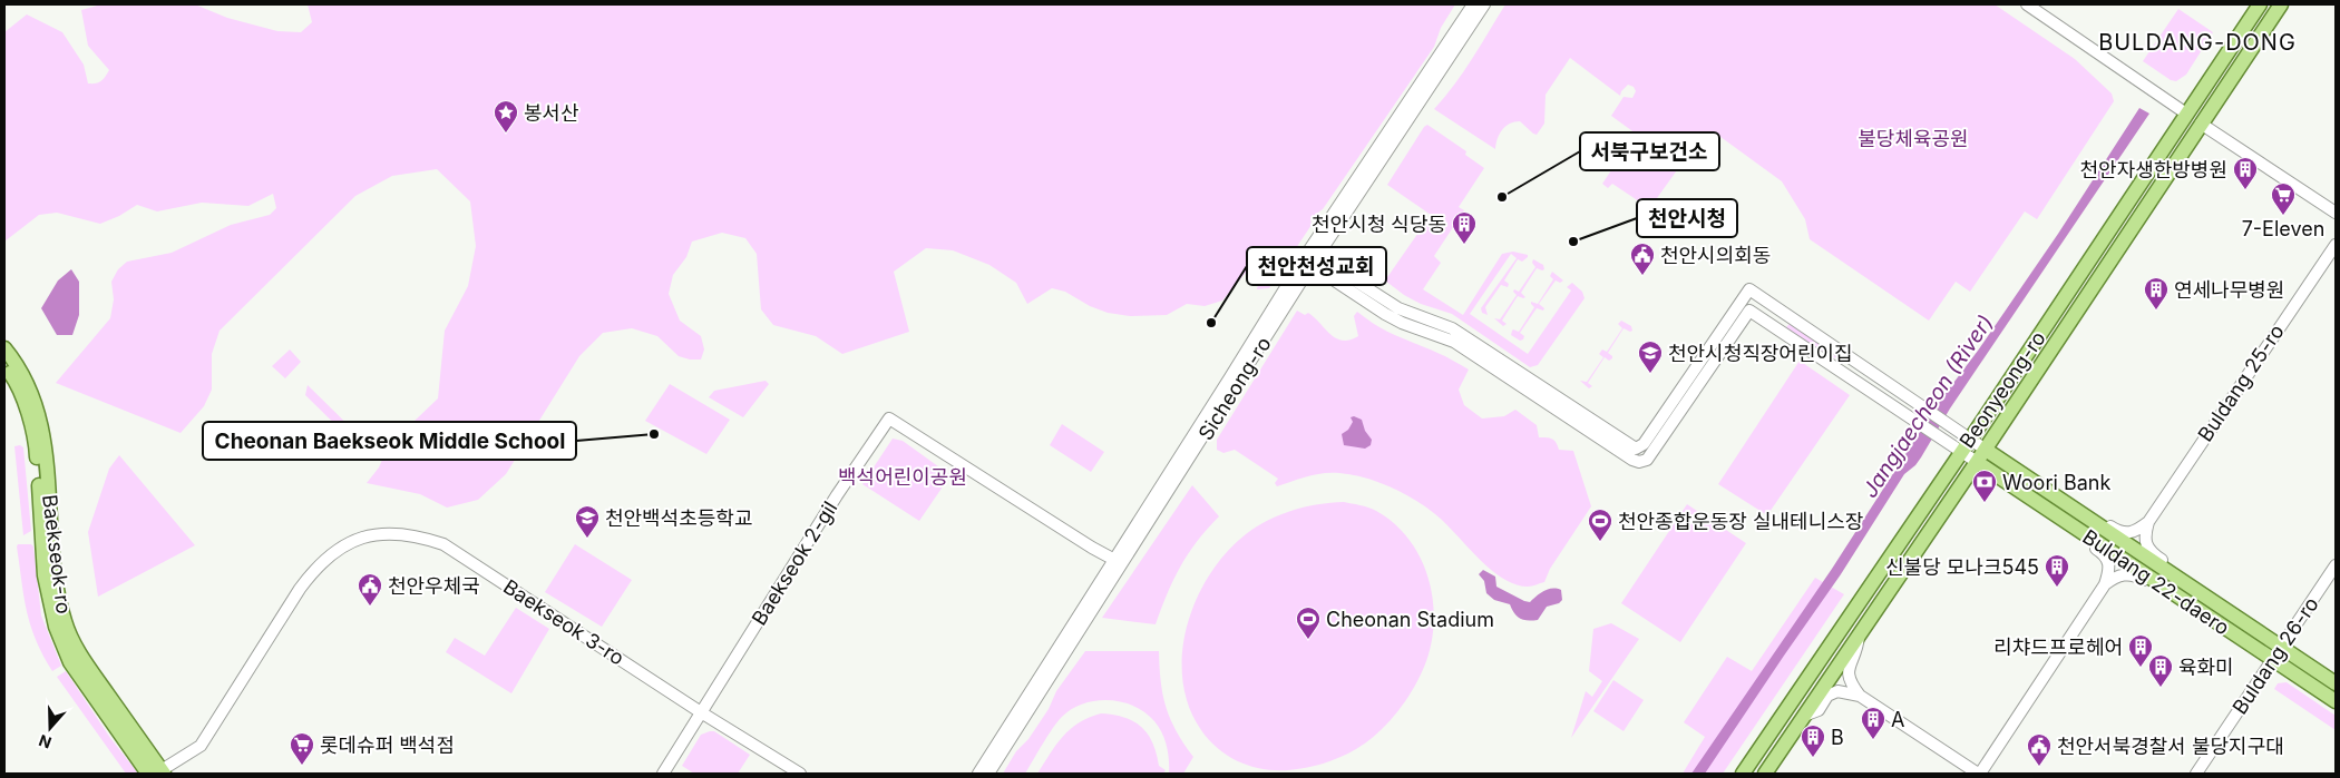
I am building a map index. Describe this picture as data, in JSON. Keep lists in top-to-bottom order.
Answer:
{
  "streets": {
    "main road": ["Beonyeong-ro", "Baekseok-ro", "Buldang 22-daero"],
    "street": [
      "Buldang 25-ro",
      "Sicheong-ro",
      "Baekseok 2-gil",
      "Baekseok 3-ro",
      "Buldang 26-ro"
    ]
  },
  "crossings": [
    ["Sicheong-ro", "Baekseok 2-gil"],
    ["Beonyeong-ro", "Buldang 22-daero"],
    ["Baekseok-ro", "Baekseok 3-ro"],
    ["Baekseok 2-gil", "Baekseok 3-ro"],
    ["Buldang 22-daero", "Buldang 26-ro"]
  ],
  "districts": ["BULDANG-DONG"],
  "water": ["Jangjaecheon (River)"],
  "parks": ["불당체육공원", "백석어린이공원"],
  "places": {
    "place": ["봉서산"],
    "building": [
      "천안자생한방병원",
      "천안시청 식당동",
      "연세나무병원",
      "신불당 모나크545",
      "리챠드프로헤어",
      "육화미",
      "A",
      "B"
    ],
    "other": [
      "서북구보건소",
      "천안시청",
      "천안천성교회",
      "Cheonan Baekseok Middle School"
    ],
    "supermarket": ["7-Eleven", "롯데슈퍼 백석점"],
    "public building": ["천안시의회동", "천안우체국", "천안서북경찰서 불당지구대"],
    "school or university": ["천안시청직장어린이집", "천안백석초등학교"],
    "bank": ["Woori Bank"],
    "sports": ["천안종합운동장 실내테니스장", "Cheonan Stadium"]
  },
  "north": "bottom"
}
